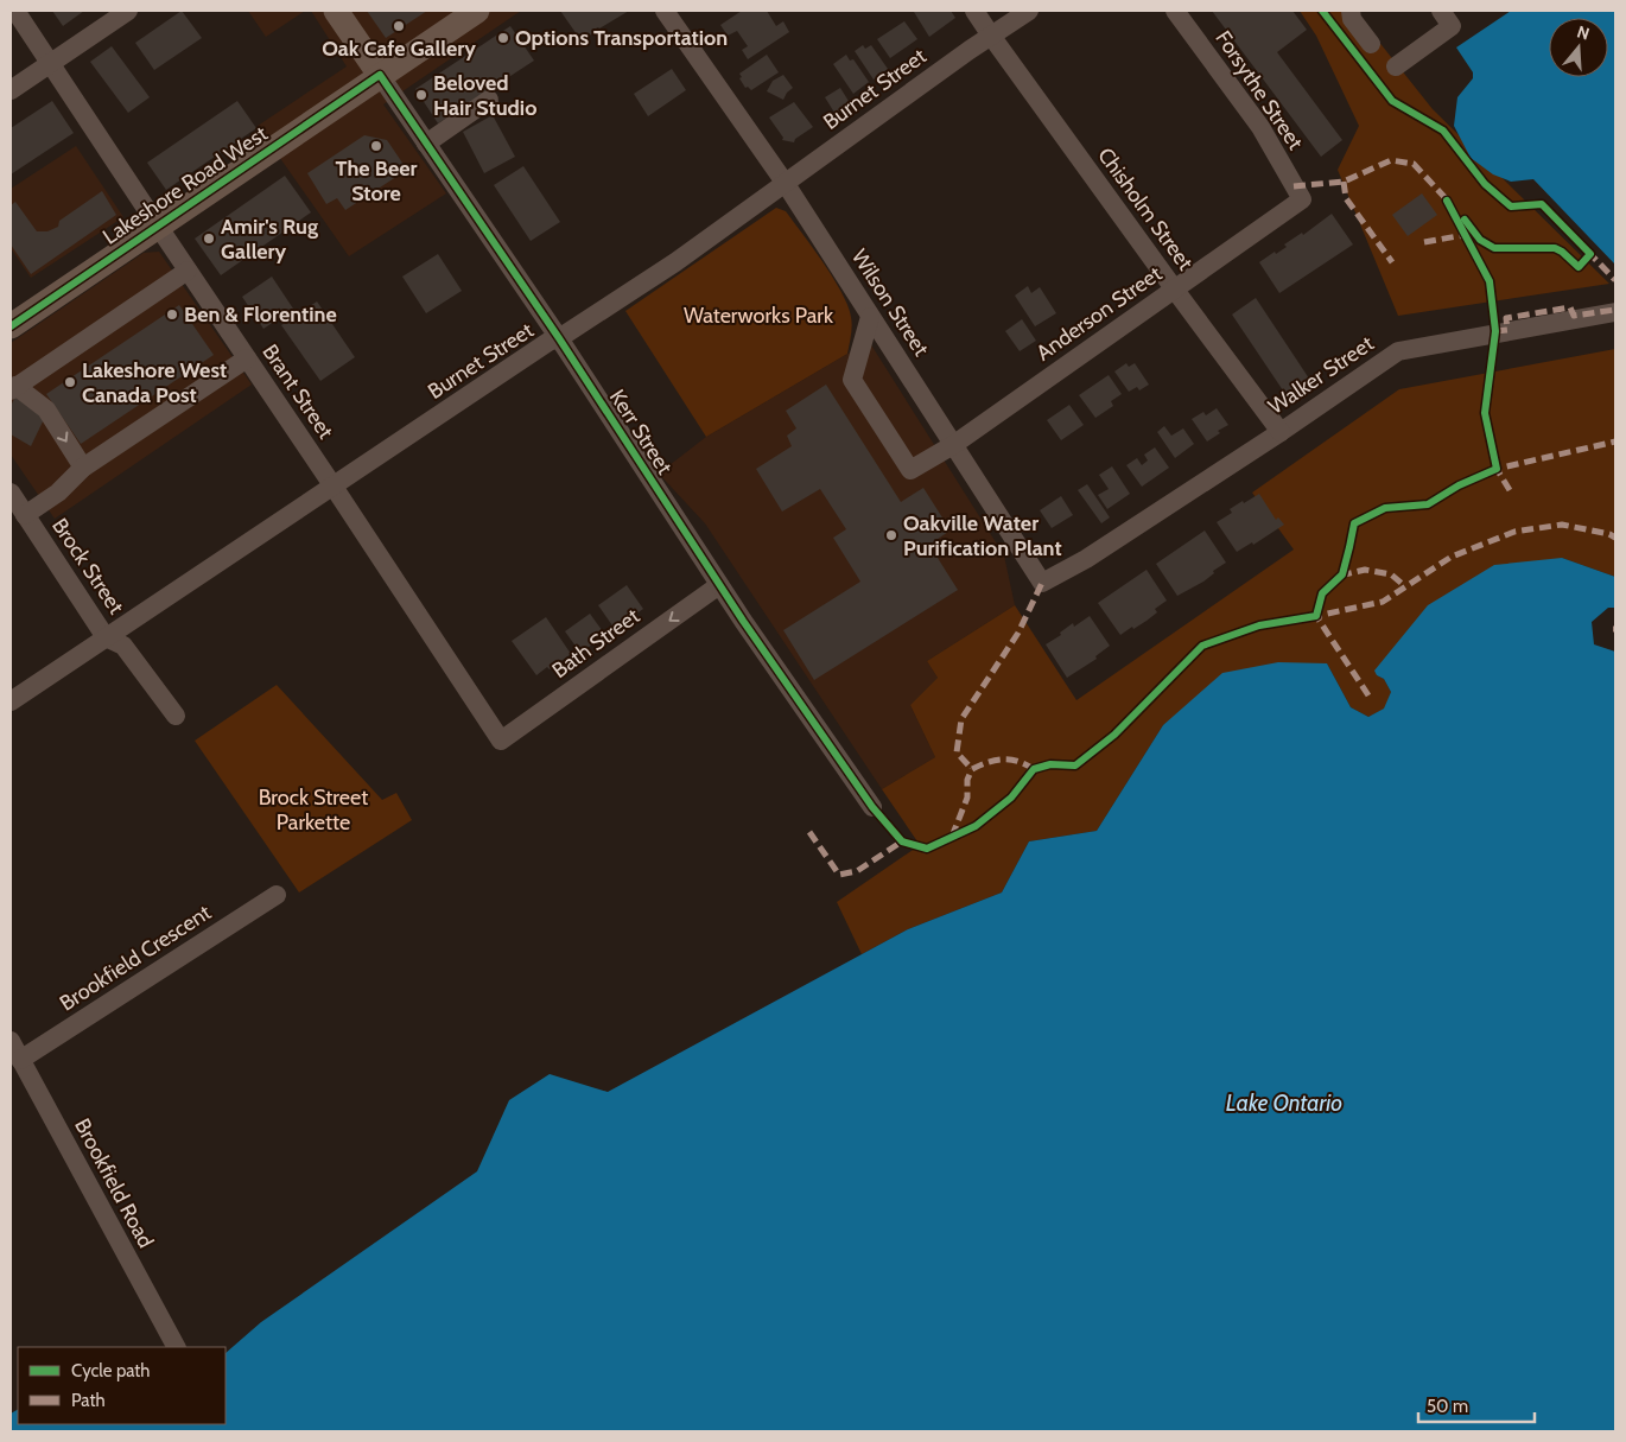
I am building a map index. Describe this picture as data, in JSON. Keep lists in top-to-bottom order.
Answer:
{
  "streets": {
    "main road": ["Lakeshore Road West", "Kerr Street"],
    "street": [
      "Burnet Street",
      "Forsythe Street",
      "Chisholm Street",
      "Wilson Street",
      "Anderson Street",
      "Walker Street",
      "Brant Street",
      "Brock Street",
      "Bath Street",
      "Brookfield Crescent",
      "Brookfield Road"
    ]
  },
  "crossings": [
    ["Burnet Street", "Chisholm Street"],
    ["Burnet Street", "Wilson Street"],
    ["Burnet Street", "Brant Street"],
    ["Burnet Street", "Kerr Street"],
    ["Burnet Street", "Brock Street"],
    ["Forsythe Street", "Anderson Street"],
    ["Lakeshore Road West", "Brant Street"],
    ["Lakeshore Road West", "Kerr Street"],
    ["Chisholm Street", "Anderson Street"],
    ["Chisholm Street", "Walker Street"],
    ["Wilson Street", "Anderson Street"],
    ["Wilson Street", "Walker Street"],
    ["Brant Street", "Bath Street"],
    ["Kerr Street", "Bath Street"],
    ["Brookfield Crescent", "Brookfield Road"]
  ],
  "one_way": ["Bath Street"],
  "water": ["Lake Ontario"],
  "parks": ["Waterworks Park", "Brock Street Parkette"],
  "places": [
    "Oak Cafe Gallery",
    "Options Transportation",
    "Beloved Hair Studio",
    "The Beer Store",
    "Amir's Rug Gallery",
    "Ben & Florentine",
    "Lakeshore West Canada Post",
    "Oakville Water Purification Plant"
  ],
  "legend": ["Cycle path", "Path"],
  "scale_bar": "50 m",
  "north": "top"
}
